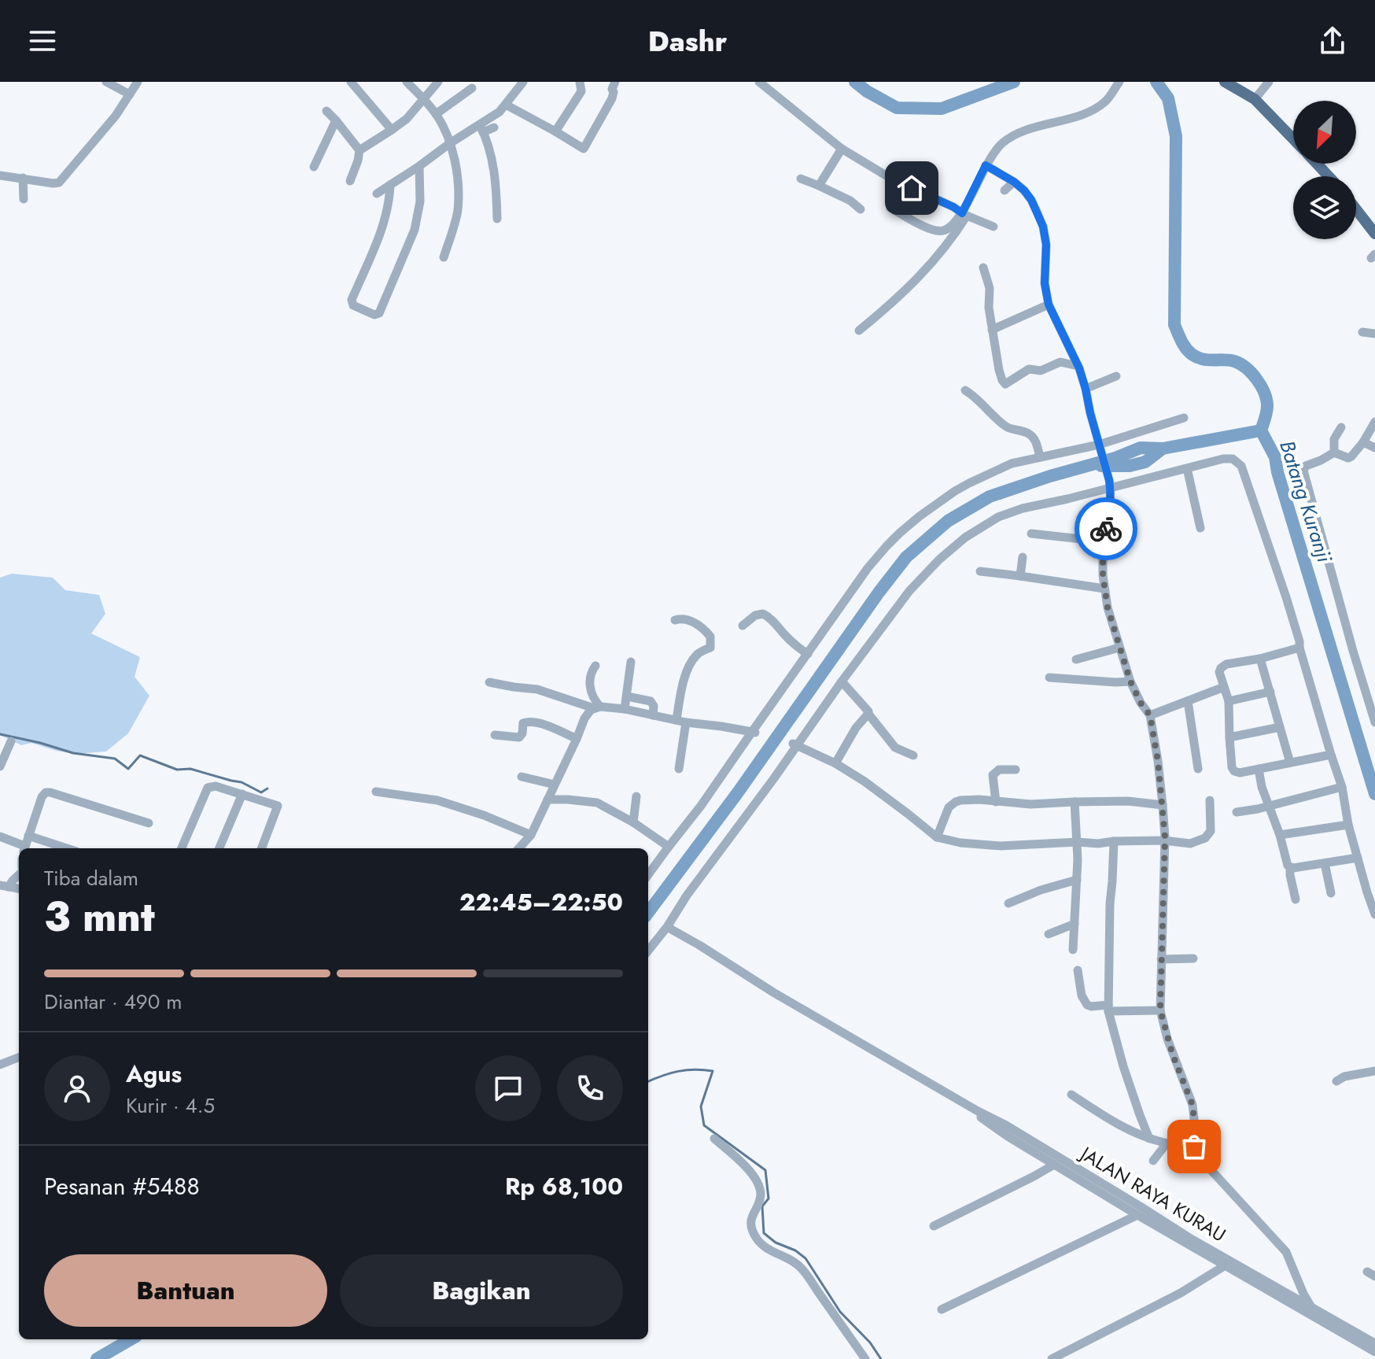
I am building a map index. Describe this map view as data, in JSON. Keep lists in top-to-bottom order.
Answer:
{
  "streets": {
    "street": ["JALAN RAYA KURAU"]
  },
  "water": ["Batang Kuranji"],
  "north": "bottom left",
  "page": {
    "header": "Dashr",
    "heading": ["3 mnt", "Tiba dalam", "22:45–22:50"],
    "panel": [
      "Agus",
      "Kurir · 4.5",
      "Pesanan #5488",
      "Rp 68,100"
    ],
    "bar": "Diantar · 490 m",
    "buttons": ["Bantuan", "Bagikan"]
  }
}
